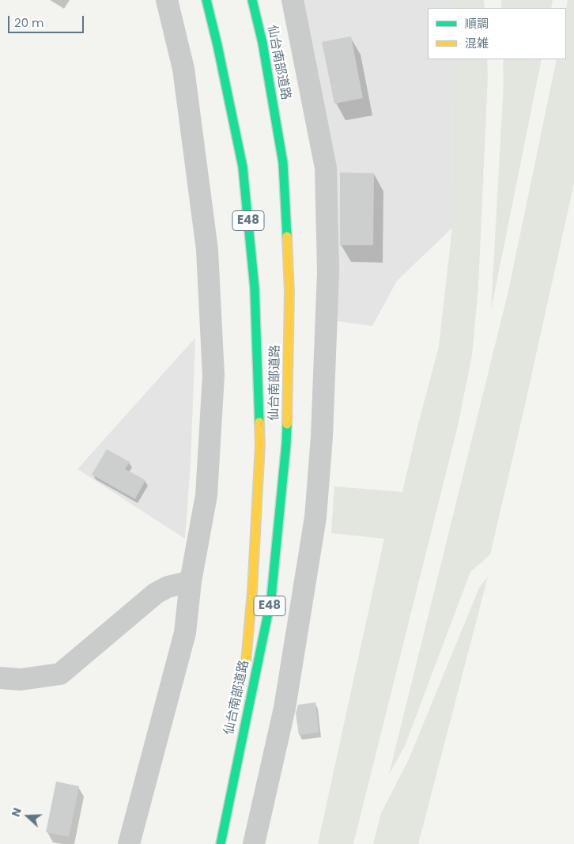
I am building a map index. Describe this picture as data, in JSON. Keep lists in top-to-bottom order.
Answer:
{
  "streets": {
    "highway": ["仙台南部道路", "E48"]
  },
  "legend": ["順調", "混雑"],
  "scale_bar": "20 m",
  "north": "left"
}
